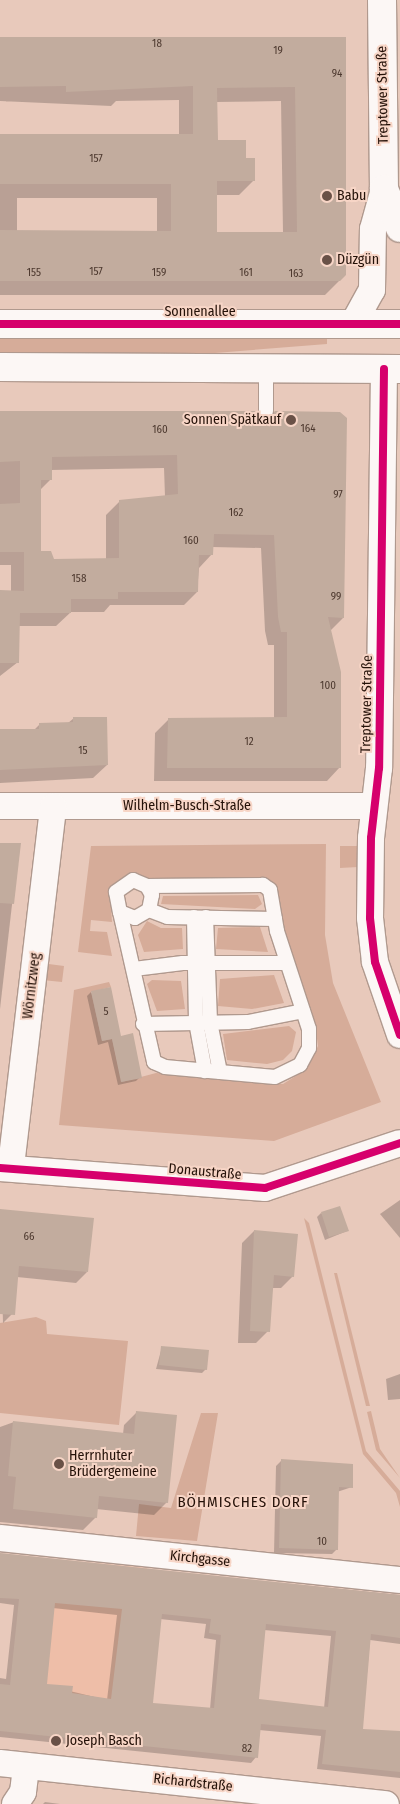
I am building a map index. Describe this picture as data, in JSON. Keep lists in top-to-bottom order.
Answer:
{
  "streets": {
    "main road": ["Treptower Straße", "Sonnenallee"],
    "street": [
      "Wilhelm-Busch-Straße",
      "Wörnitzweg",
      "Donaustraße",
      "Kirchgasse",
      "Richardstraße"
    ]
  },
  "crossings": [
    ["Treptower Straße", "Sonnenallee"],
    ["Treptower Straße", "Wilhelm-Busch-Straße"],
    ["Wilhelm-Busch-Straße", "Wörnitzweg"],
    ["Wörnitzweg", "Donaustraße"]
  ],
  "districts": ["BÖHMISCHES DORF"],
  "places": [
    "Babu",
    "Düzgün",
    "Sonnen Spätkauf",
    "Herrnhuter Brüdergemeine",
    "Joseph Basch"
  ],
  "house_numbers": [
    "18",
    "19",
    "94",
    "157",
    "157",
    "155",
    "159",
    "161",
    "163",
    "164",
    "160",
    "97",
    "162",
    "160",
    "158",
    "99",
    "100",
    "12",
    "15",
    "5",
    "66",
    "10",
    "82"
  ]
}
